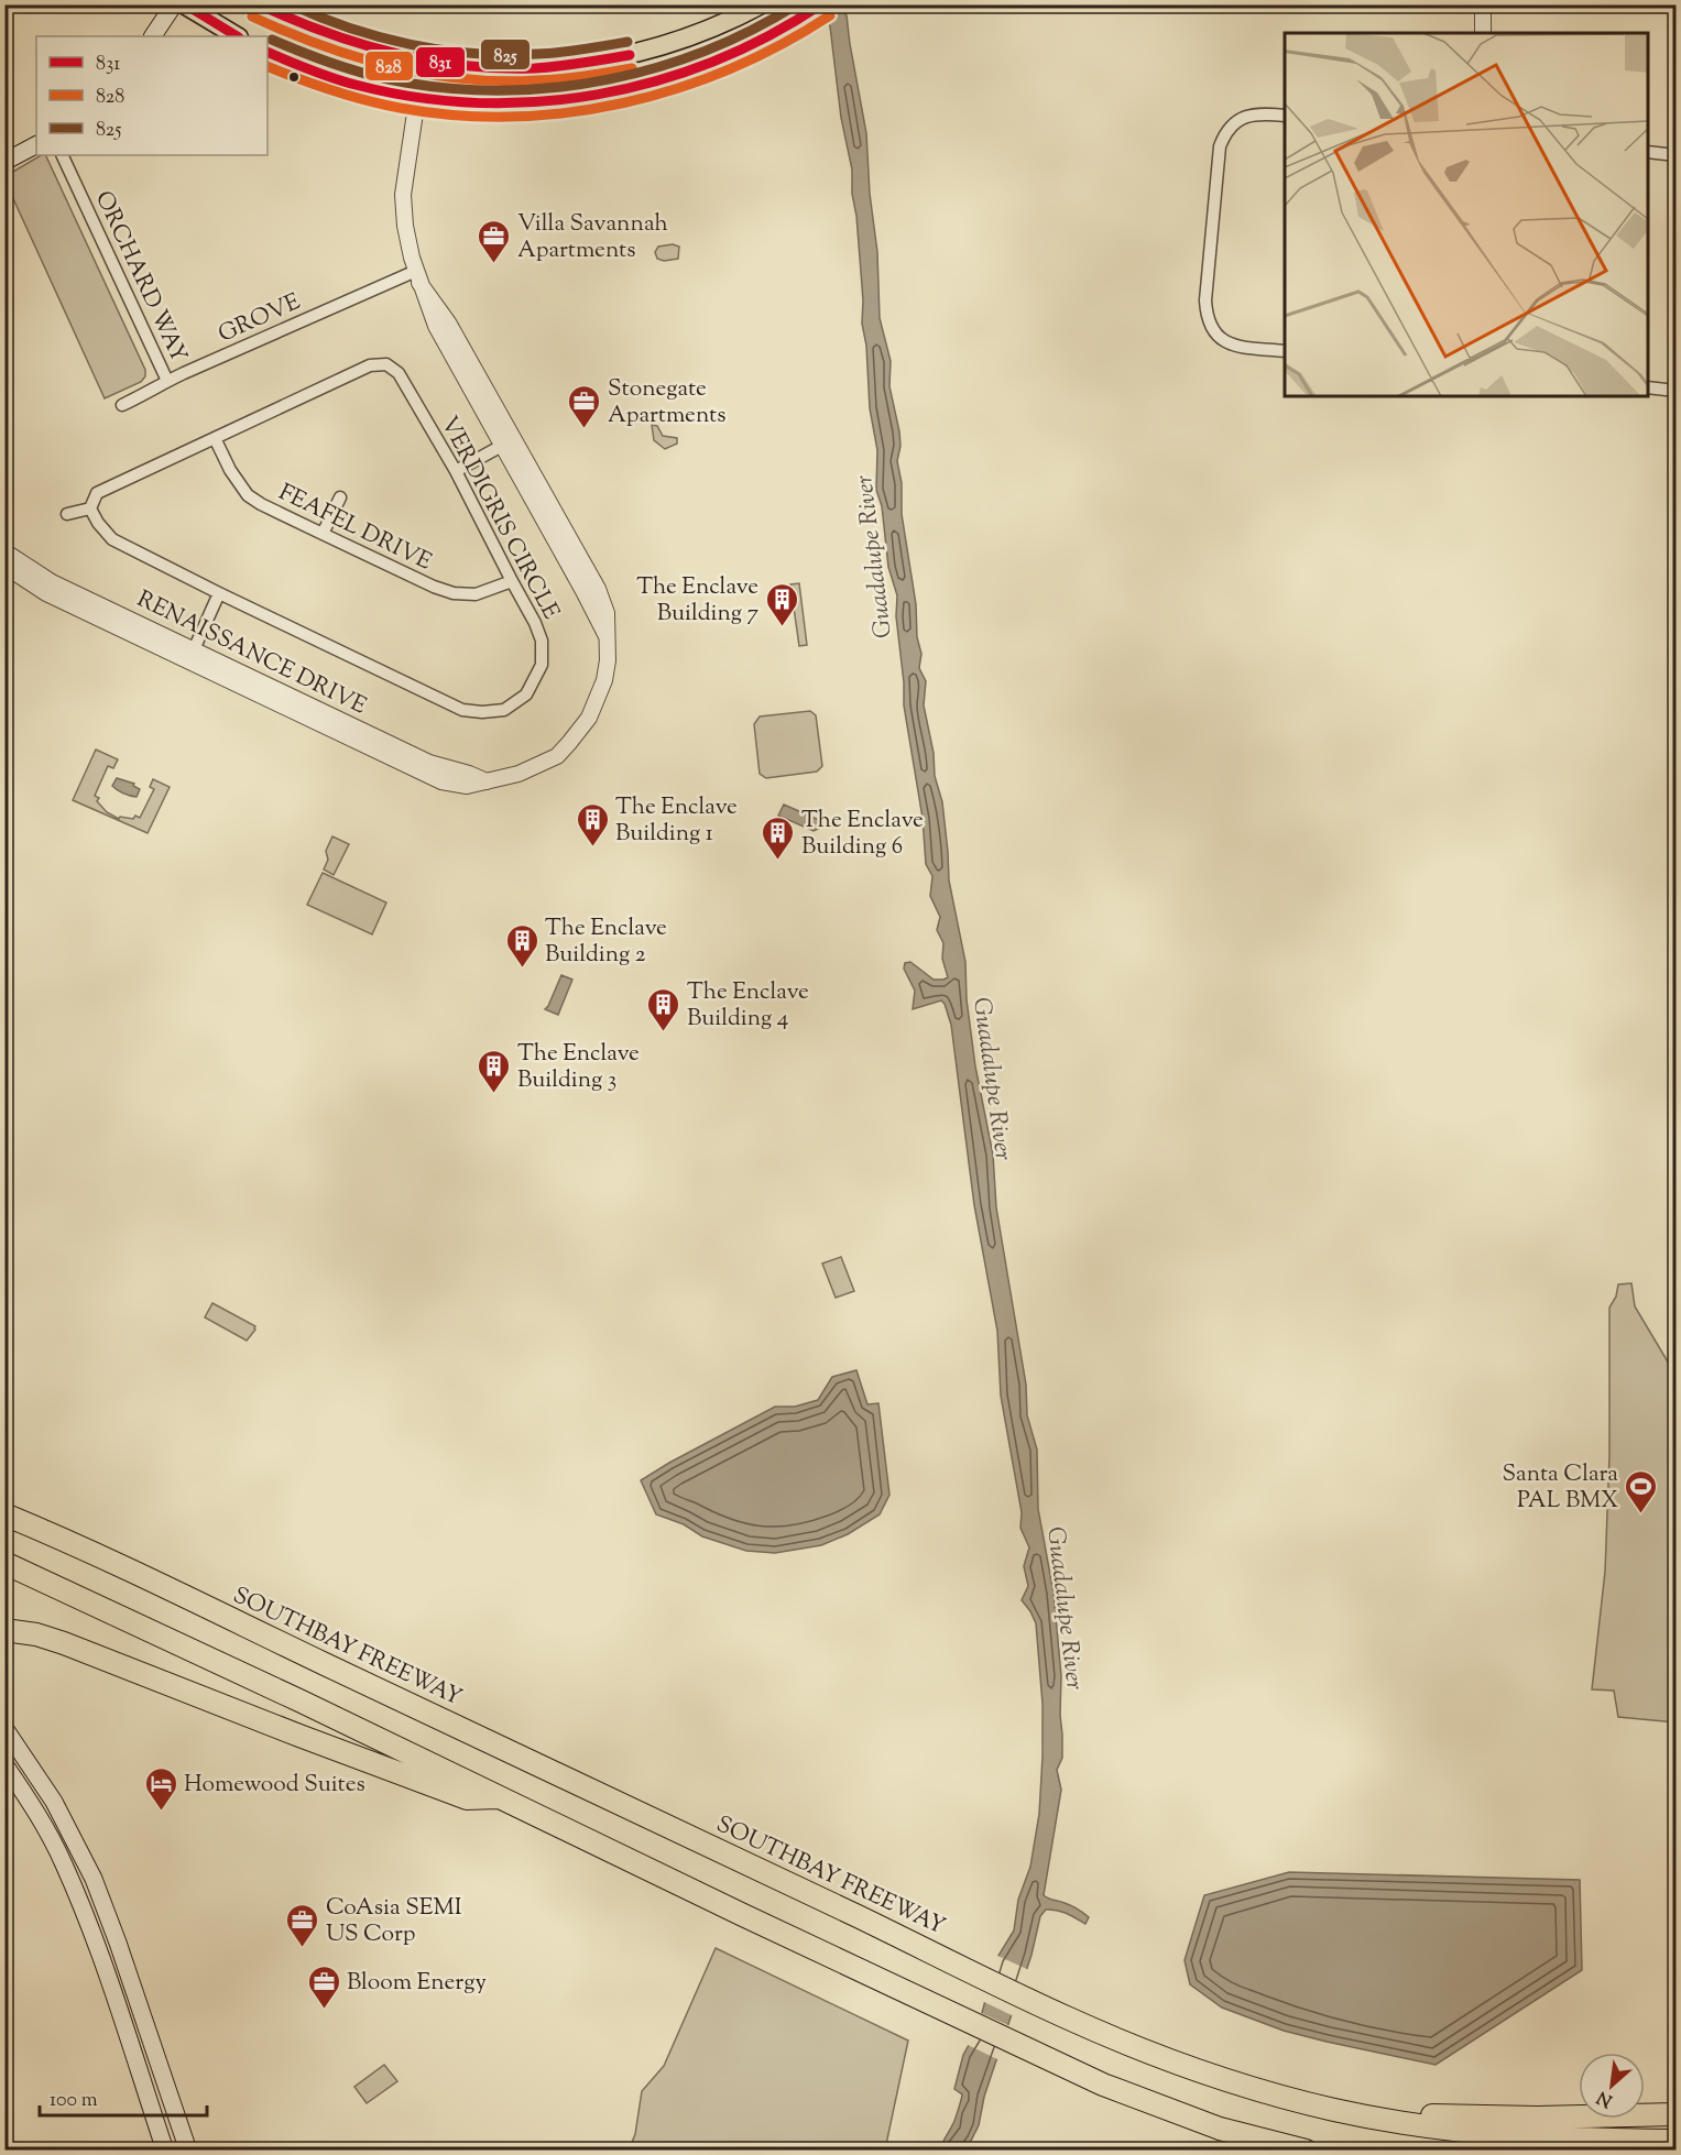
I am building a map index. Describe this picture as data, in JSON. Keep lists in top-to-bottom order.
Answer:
{
  "streets": {
    "highway": ["SOUTHBAY FREEWAY"],
    "street": [
      "ORCHARD WAY",
      "GROVE",
      "VERDIGRIS CIRCLE",
      "FEAFEL DRIVE",
      "RENAISSANCE DRIVE"
    ]
  },
  "crossings": [
    ["ORCHARD WAY", "GROVE"],
    ["GROVE", "RENAISSANCE DRIVE"],
    ["VERDIGRIS CIRCLE", "FEAFEL DRIVE"]
  ],
  "water": ["Guadalupe River"],
  "places": {
    "office": [
      "Villa Savannah Apartments",
      "Stonegate Apartments",
      "CoAsia SEMI US Corp",
      "Bloom Energy"
    ],
    "building": [
      "The Enclave Building 7",
      "The Enclave Building 1",
      "The Enclave Building 6",
      "The Enclave Building 2",
      "The Enclave Building 4",
      "The Enclave Building 3"
    ],
    "sports": ["Santa Clara PAL BMX"],
    "hotel": ["Homewood Suites"]
  },
  "lines": ["transit line 831", "transit line 825", "transit line 828"],
  "legend": ["831", "828", "825"],
  "scale_bar": "100 m",
  "north": "bottom left"
}
